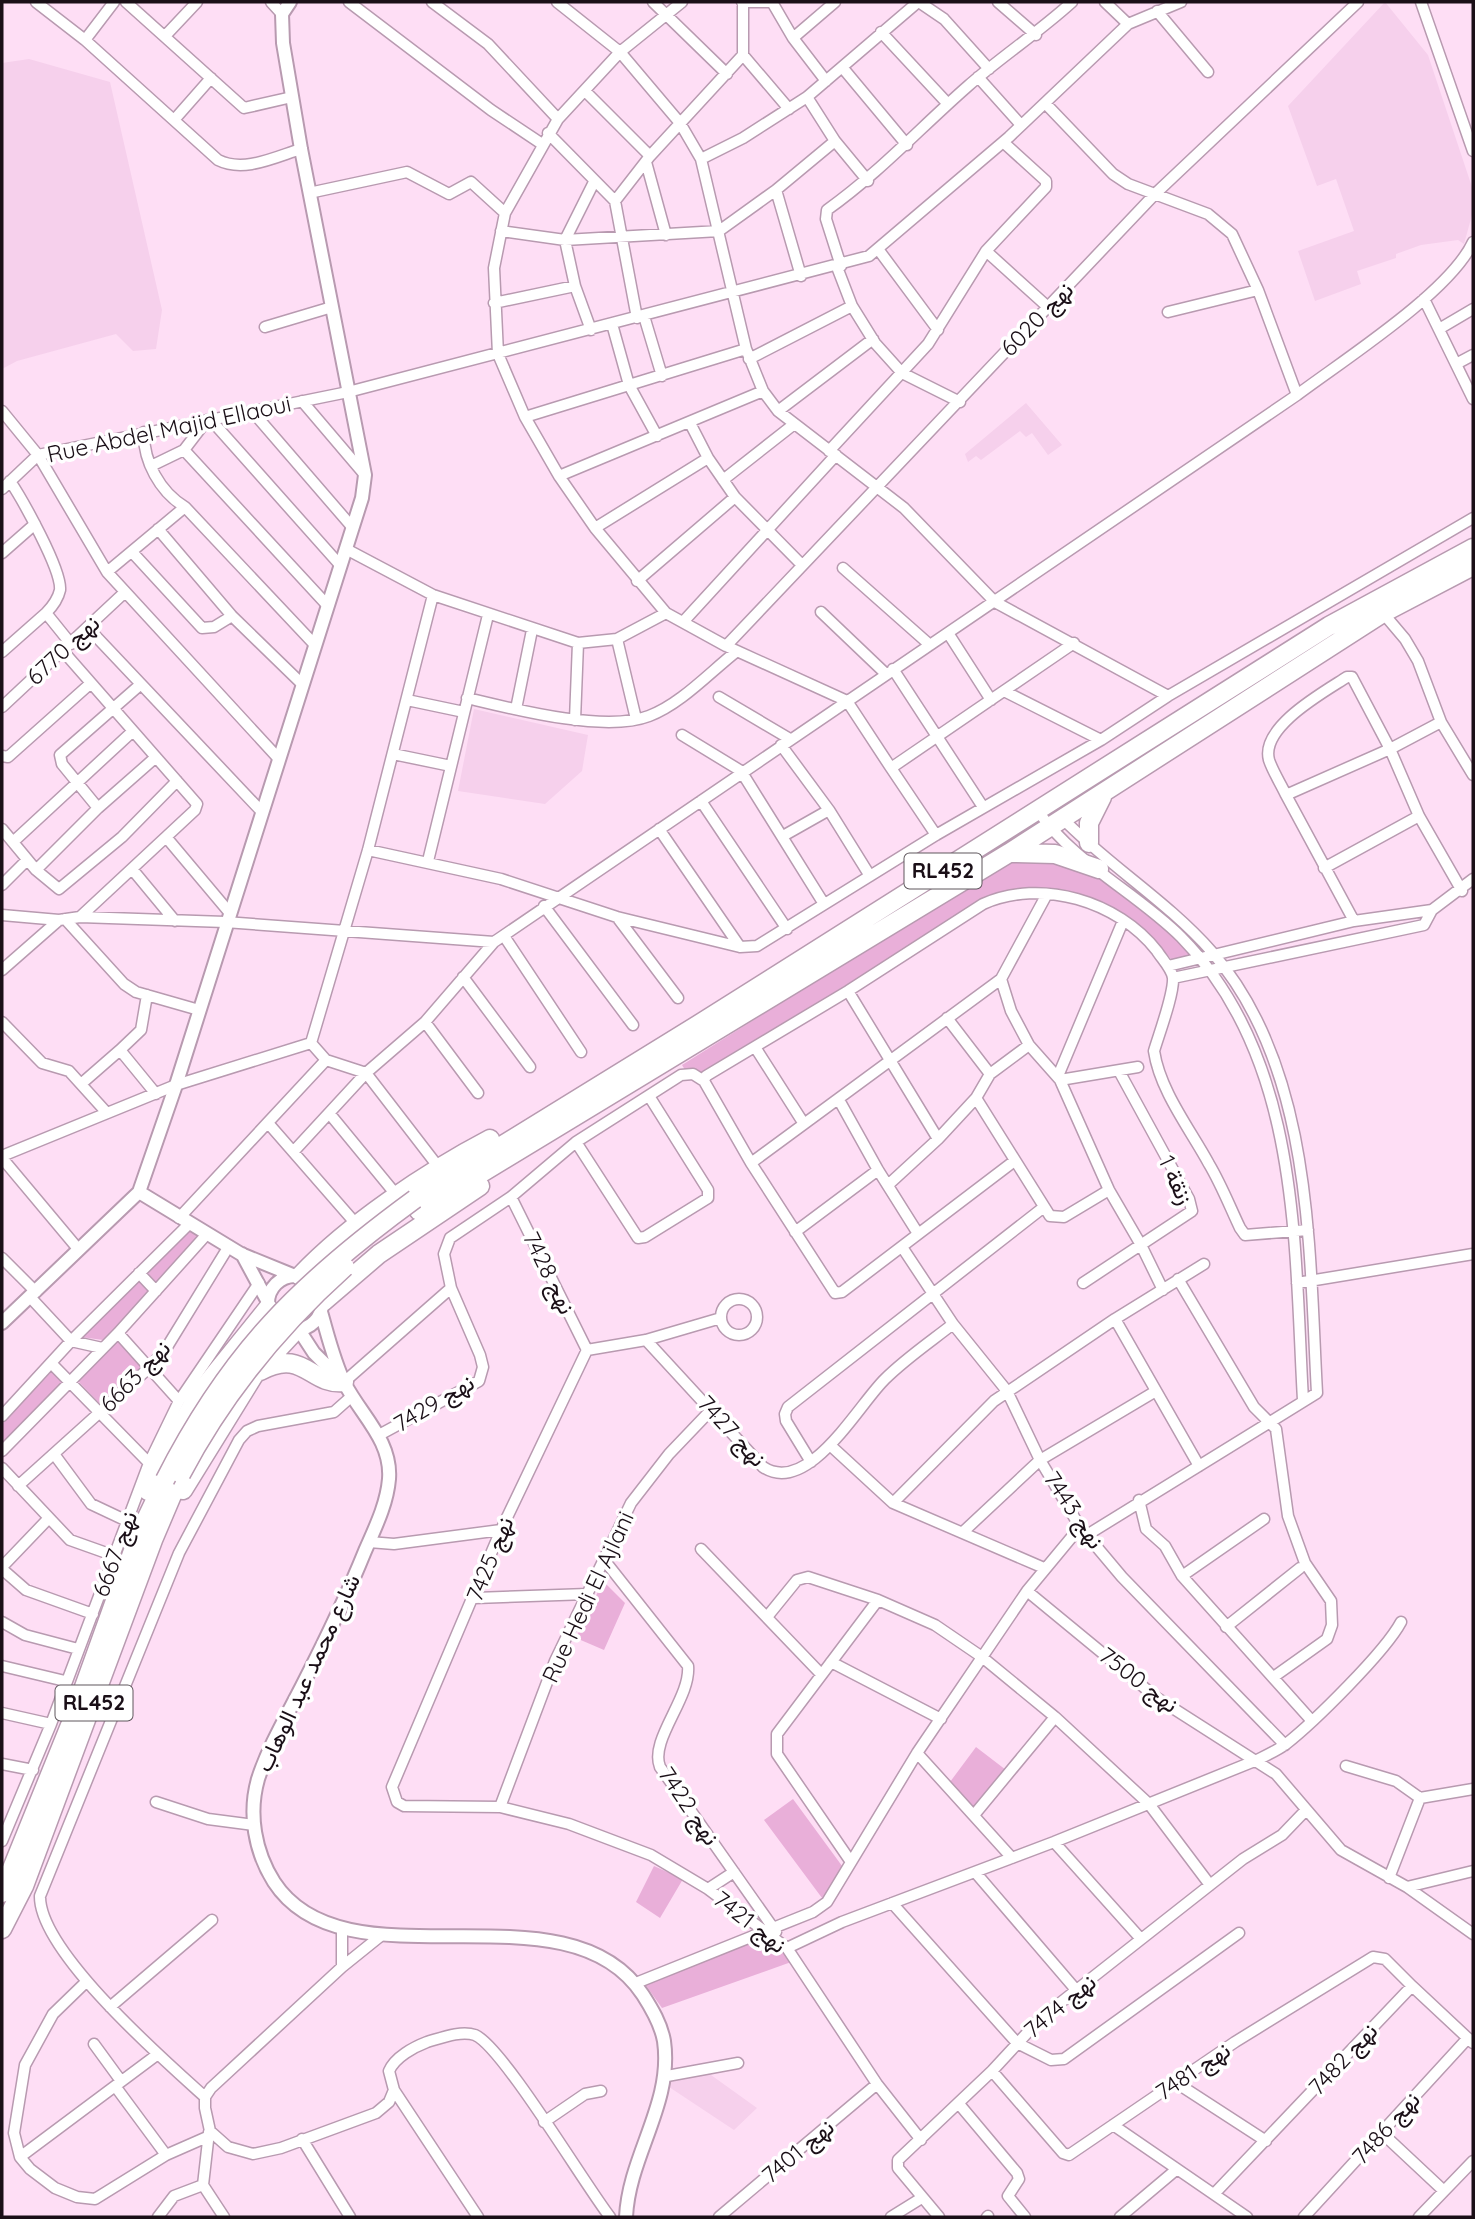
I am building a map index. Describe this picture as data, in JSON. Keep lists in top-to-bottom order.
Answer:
{
  "streets": {
    "highway": ["RL452"],
    "street": [
      "نهج 6020",
      "Rue Abdel Majid Ellaoui",
      "نهج 6770",
      "زنقة 1",
      "نهج 7428",
      "نهج 6663",
      "نهج 7429",
      "نهج 7427",
      "نهج 7443",
      "نهج 6667",
      "نهج 7425",
      "Rue Hedi El Ajlani",
      "شارع محمد عبد الوهاب",
      "نهج 7500",
      "نهج 7422",
      "نهج 7421",
      "نهج 7474",
      "نهج 7482",
      "نهج 7481",
      "نهج 7486",
      "نهج 7401"
    ]
  },
  "crossings": [
    ["RL452", "نهج 6667"],
    ["نهج 7428", "نهج 7425"],
    ["نهج 7429", "شارع محمد عبد الوهاب"],
    ["نهج 7427", "نهج 7443"],
    ["نهج 7427", "Rue Hedi El Ajlani"],
    ["نهج 7425", "Rue Hedi El Ajlani"],
    ["نهج 7425", "نهج 7421"],
    ["Rue Hedi El Ajlani", "نهج 7422"],
    ["Rue Hedi El Ajlani", "نهج 7421"],
    ["نهج 7500", "نهج 7474"],
    ["نهج 7422", "نهج 7421"],
    ["نهج 7421", "نهج 7474"],
    ["نهج 7421", "نهج 7401"],
    ["نهج 7474", "نهج 7481"],
    ["نهج 7482", "نهج 7481"]
  ]
}
